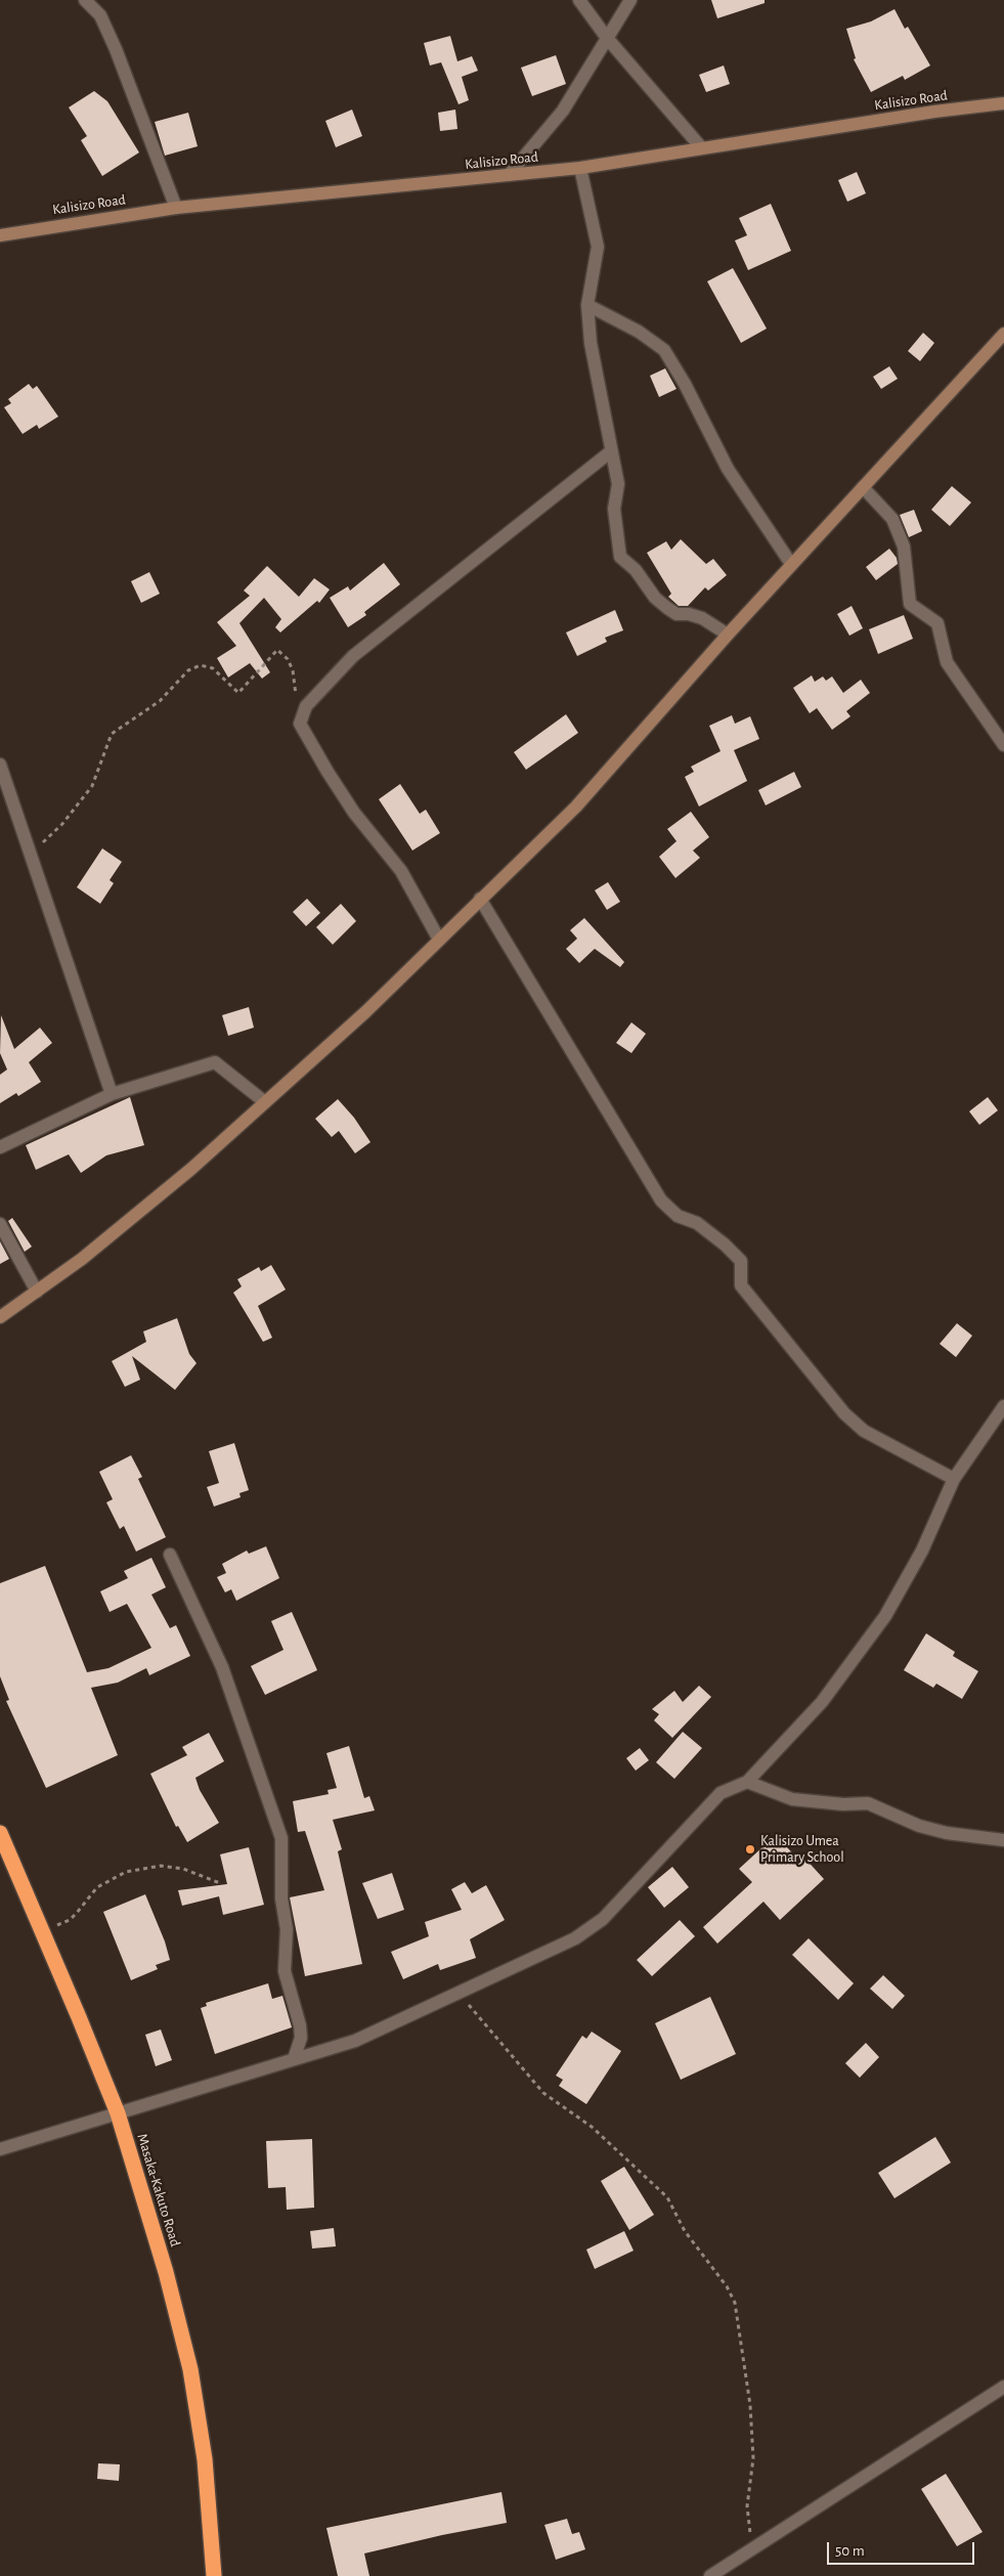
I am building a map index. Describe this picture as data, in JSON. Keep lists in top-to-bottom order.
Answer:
{
  "streets": {
    "highway": ["Masaka-Kakuto Road"],
    "street": ["Kalisizo Road"]
  },
  "places": ["Kalisizo Umea Primary School"],
  "scale_bar": "50 m"
}
